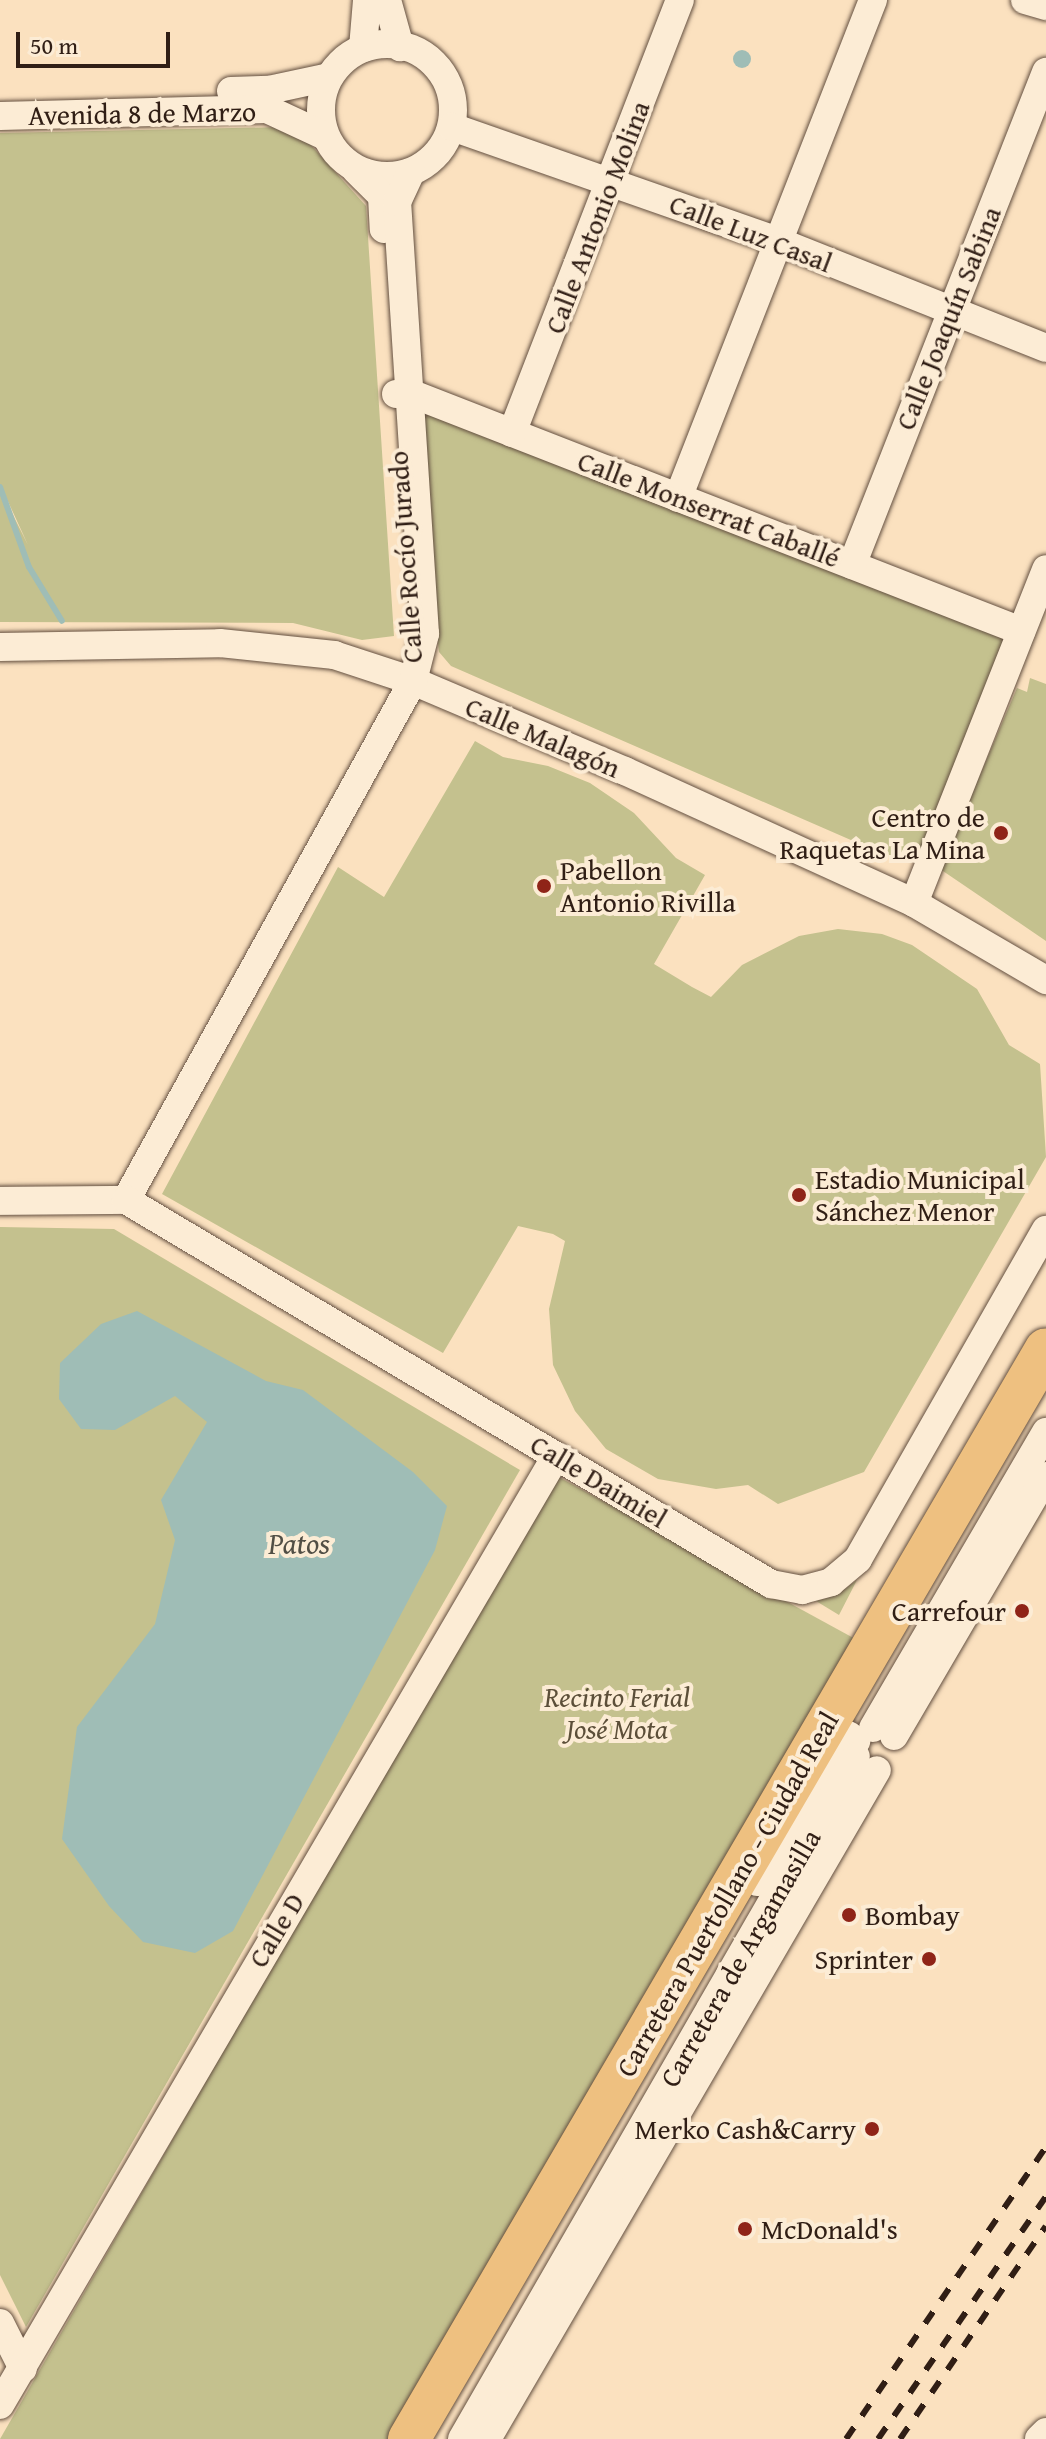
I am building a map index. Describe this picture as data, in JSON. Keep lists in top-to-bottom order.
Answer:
{
  "streets": {
    "highway": ["Carretera Puertollano - Ciudad Real"],
    "street": [
      "Avenida 8 de Marzo",
      "Calle Antonio Molina",
      "Calle Luz Casal",
      "Calle Joaquín Sabina",
      "Calle Monserrat Caballé",
      "Calle Rocío Jurado",
      "Calle Malagón",
      "Calle Daimiel",
      "Calle D",
      "Carretera de Argamasilla"
    ]
  },
  "crossings": [
    ["Avenida 8 de Marzo", "Calle Luz Casal"],
    ["Avenida 8 de Marzo", "Calle Rocío Jurado"],
    ["Calle Antonio Molina", "Calle Luz Casal"],
    ["Calle Antonio Molina", "Calle Monserrat Caballé"],
    ["Calle Luz Casal", "Calle Joaquín Sabina"],
    ["Calle Luz Casal", "Calle Rocío Jurado"],
    ["Calle Joaquín Sabina", "Calle Monserrat Caballé"],
    ["Calle Monserrat Caballé", "Calle Rocío Jurado"],
    ["Calle Rocío Jurado", "Calle Malagón"],
    ["Calle Daimiel", "Calle D"],
    ["Carretera Puertollano - Ciudad Real", "Carretera de Argamasilla"]
  ],
  "water": ["Patos"],
  "parks": ["Recinto Ferial José Mota"],
  "places": [
    "Centro de Raquetas La Mina",
    "Pabellon Antonio Rivilla",
    "Estadio Municipal Sánchez Menor",
    "Carrefour",
    "Bombay",
    "Sprinter",
    "Merko Cash&Carry",
    "McDonald's"
  ],
  "scale_bar": "50 m"
}
